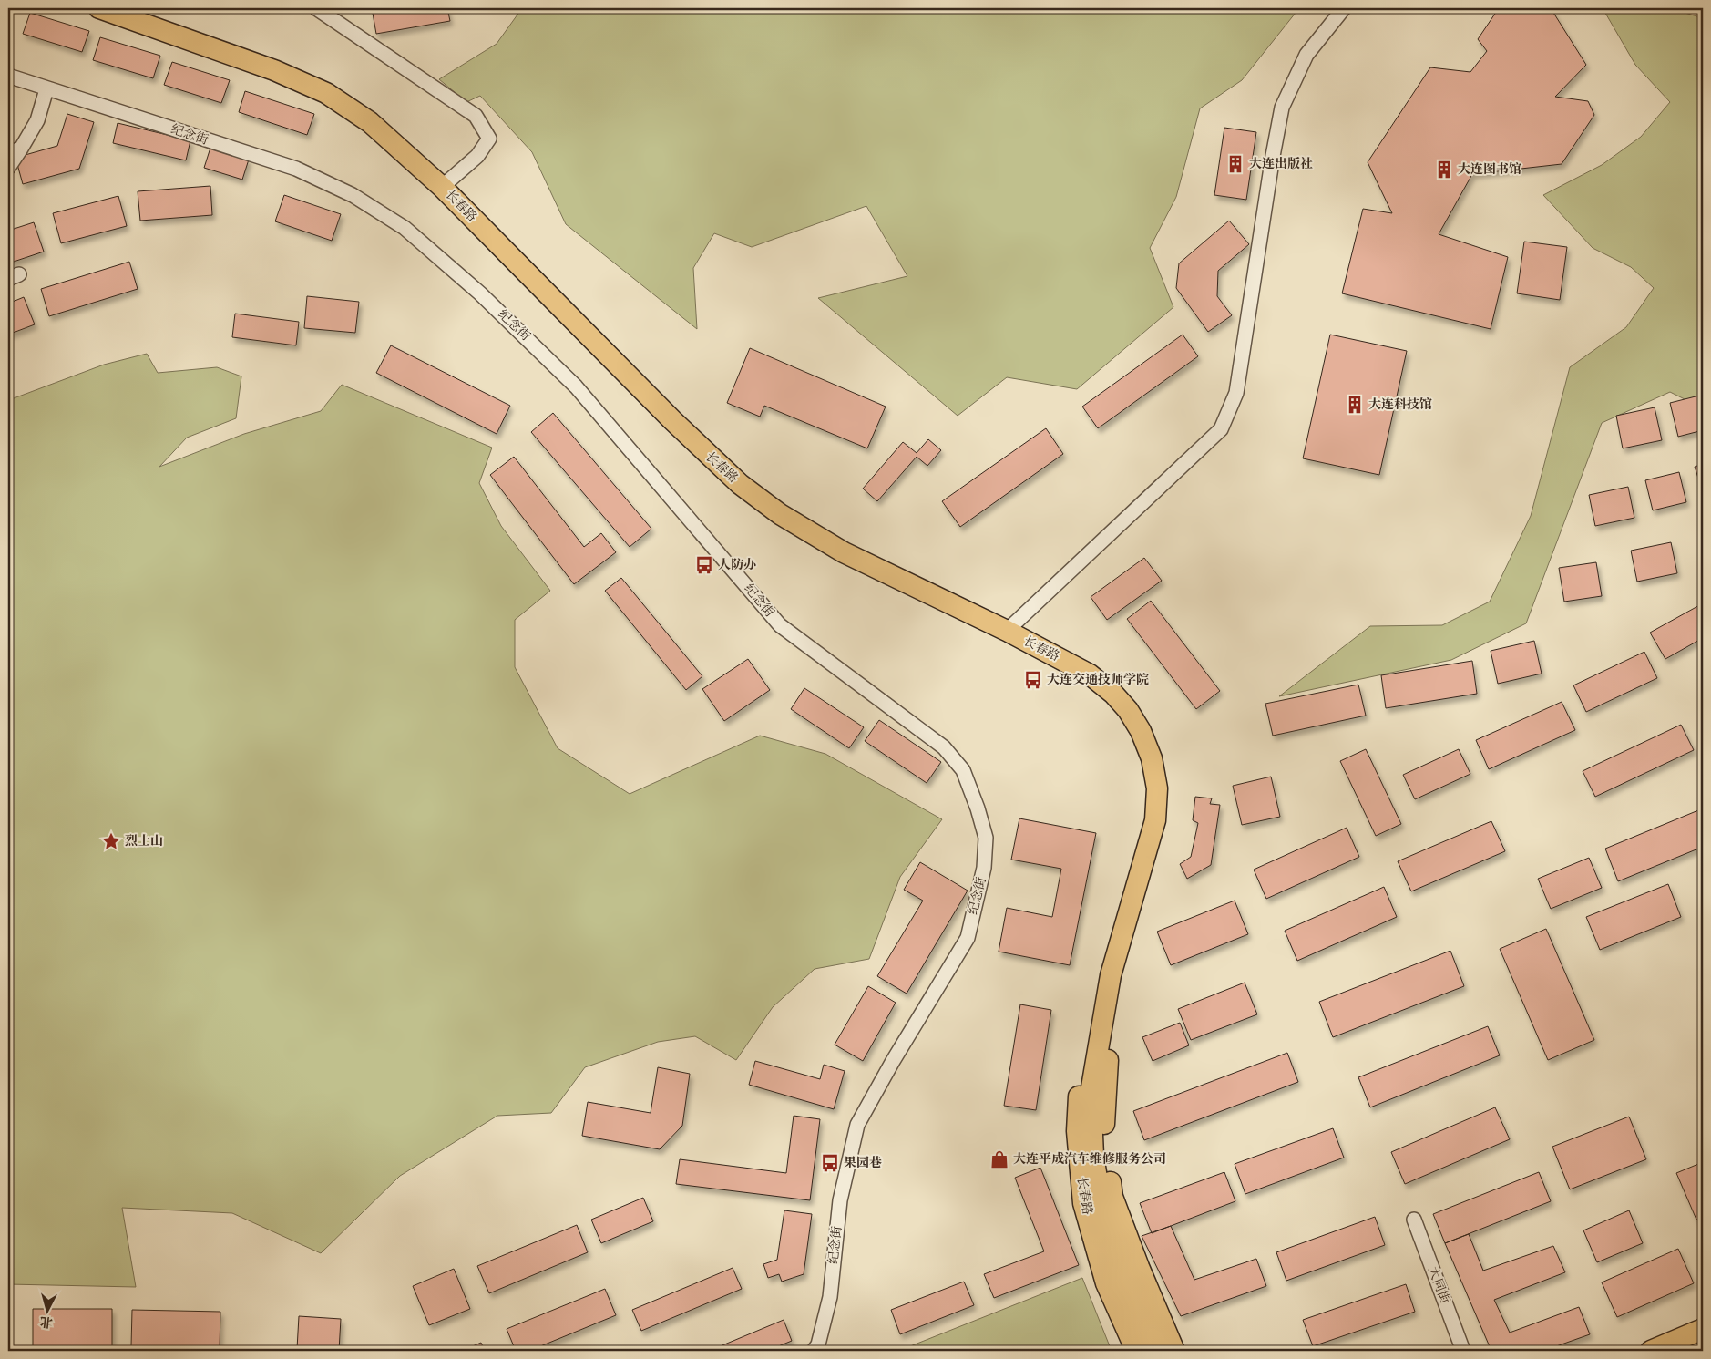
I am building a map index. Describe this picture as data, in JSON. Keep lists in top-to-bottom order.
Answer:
{
  "streets": {
    "main road": ["长春路"],
    "street": ["纪念街", "大同街"]
  },
  "places": {
    "building": ["大连出版社", "大连图书馆", "大连科技馆"],
    "bus stop": ["人防办", "大连交通技师学院", "果园巷"],
    "place": ["烈士山"],
    "shop": ["大连平成汽车维修服务公司"]
  },
  "north": "bottom"
}
